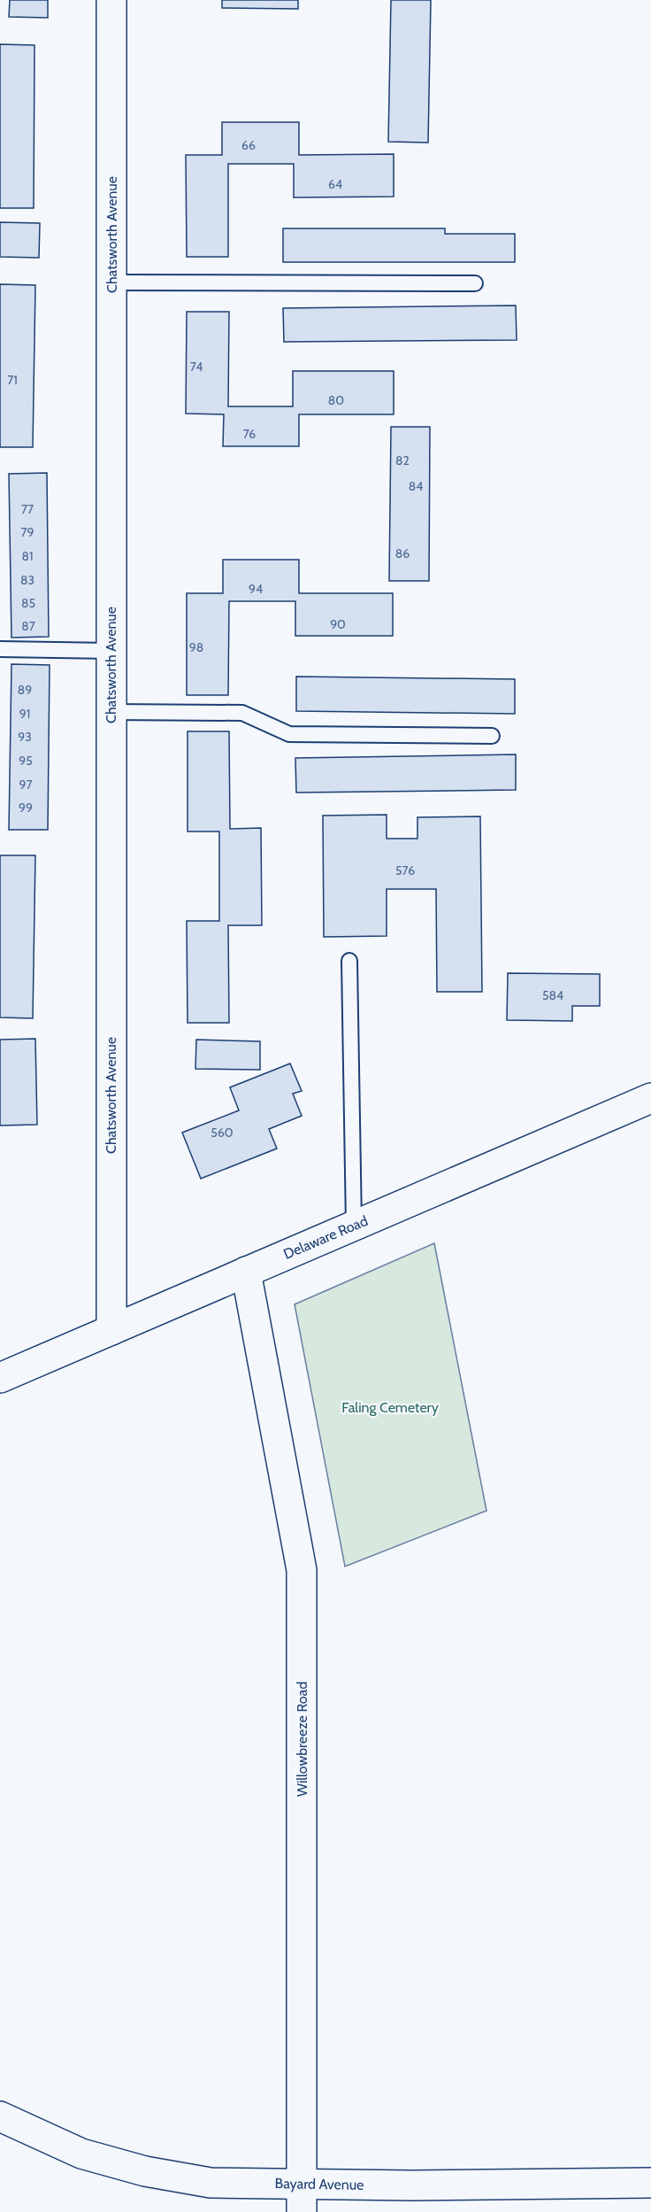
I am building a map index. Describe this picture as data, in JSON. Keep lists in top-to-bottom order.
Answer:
{
  "streets": {
    "street": [
      "Chatsworth Avenue",
      "Delaware Road",
      "Willowbreeze Road",
      "Bayard Avenue"
    ]
  },
  "crossings": [
    ["Chatsworth Avenue", "Delaware Road"],
    ["Delaware Road", "Willowbreeze Road"],
    ["Willowbreeze Road", "Bayard Avenue"]
  ],
  "parks": ["Faling Cemetery"],
  "house_numbers": [
    "66",
    "64",
    "74",
    "71",
    "80",
    "76",
    "82",
    "84",
    "77",
    "79",
    "86",
    "81",
    "83",
    "94",
    "85",
    "90",
    "87",
    "98",
    "89",
    "91",
    "93",
    "95",
    "97",
    "99",
    "576",
    "584",
    "560"
  ]
}
